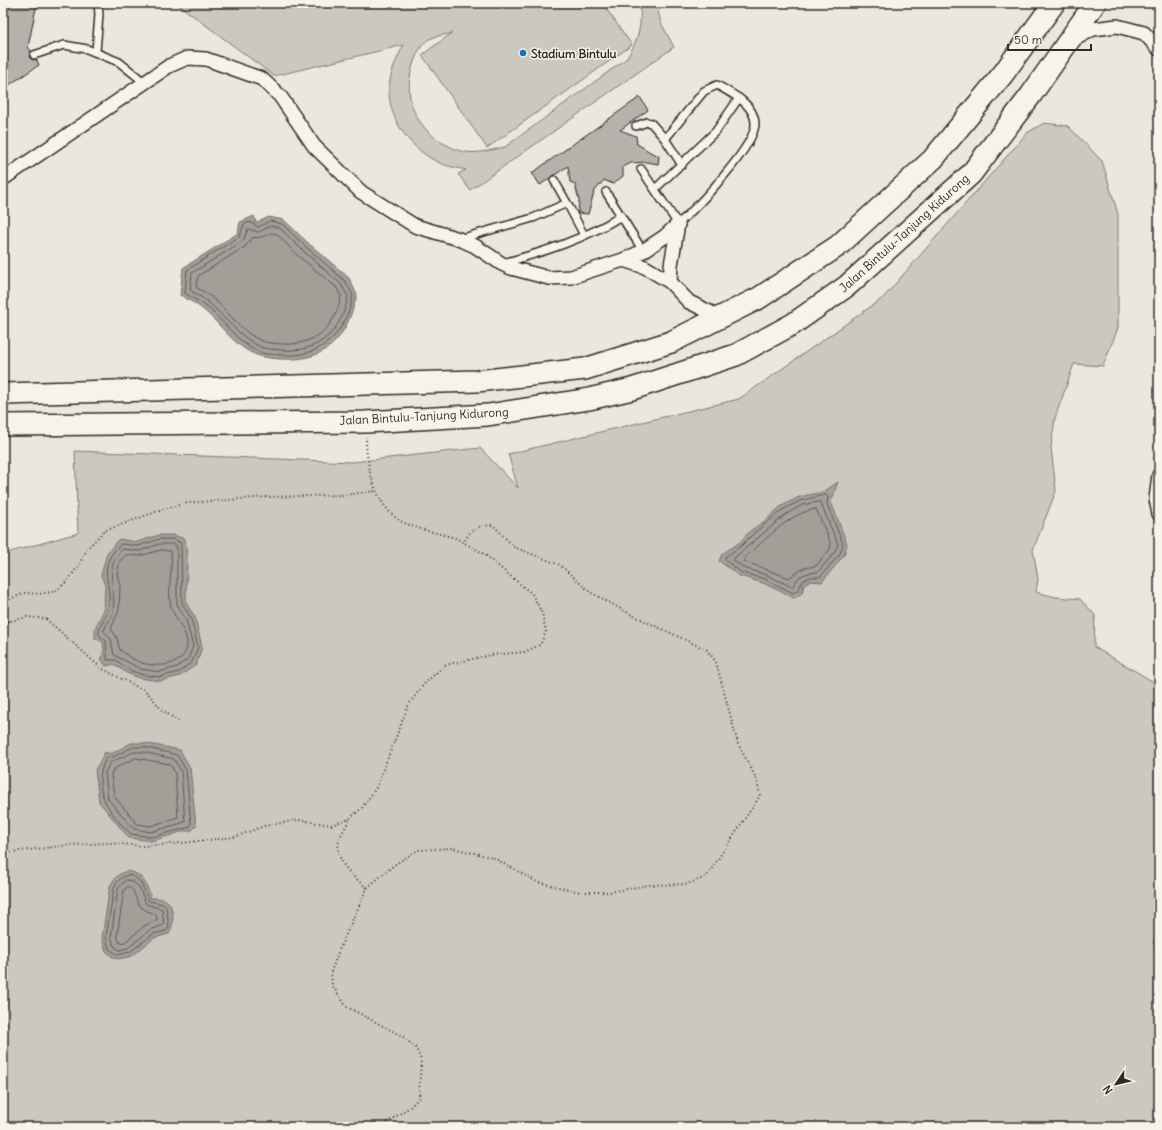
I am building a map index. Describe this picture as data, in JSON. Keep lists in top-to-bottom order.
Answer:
{
  "streets": {
    "main road": ["Jalan Bintulu-Tanjung Kidurong"]
  },
  "places": ["Stadium Bintulu"],
  "scale_bar": "50 m",
  "north": "bottom left"
}
